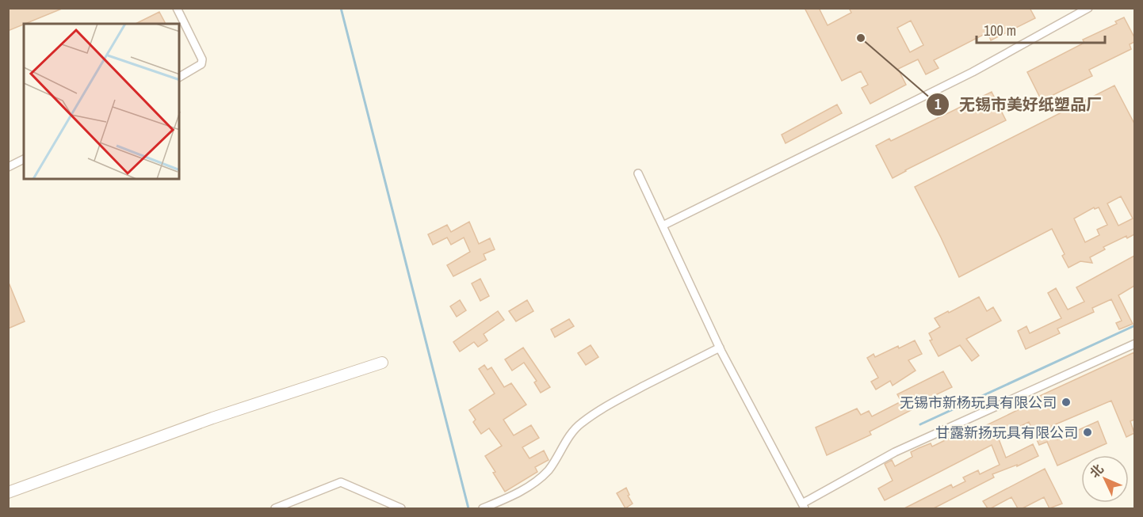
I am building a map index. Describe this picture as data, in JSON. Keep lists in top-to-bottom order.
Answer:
{
  "places": ["无锡市美好纸塑品厂", "无锡市新杨玩具有限公司", "甘露新扬玩具有限公司"],
  "scale_bar": "100 m",
  "north": "top left"
}
